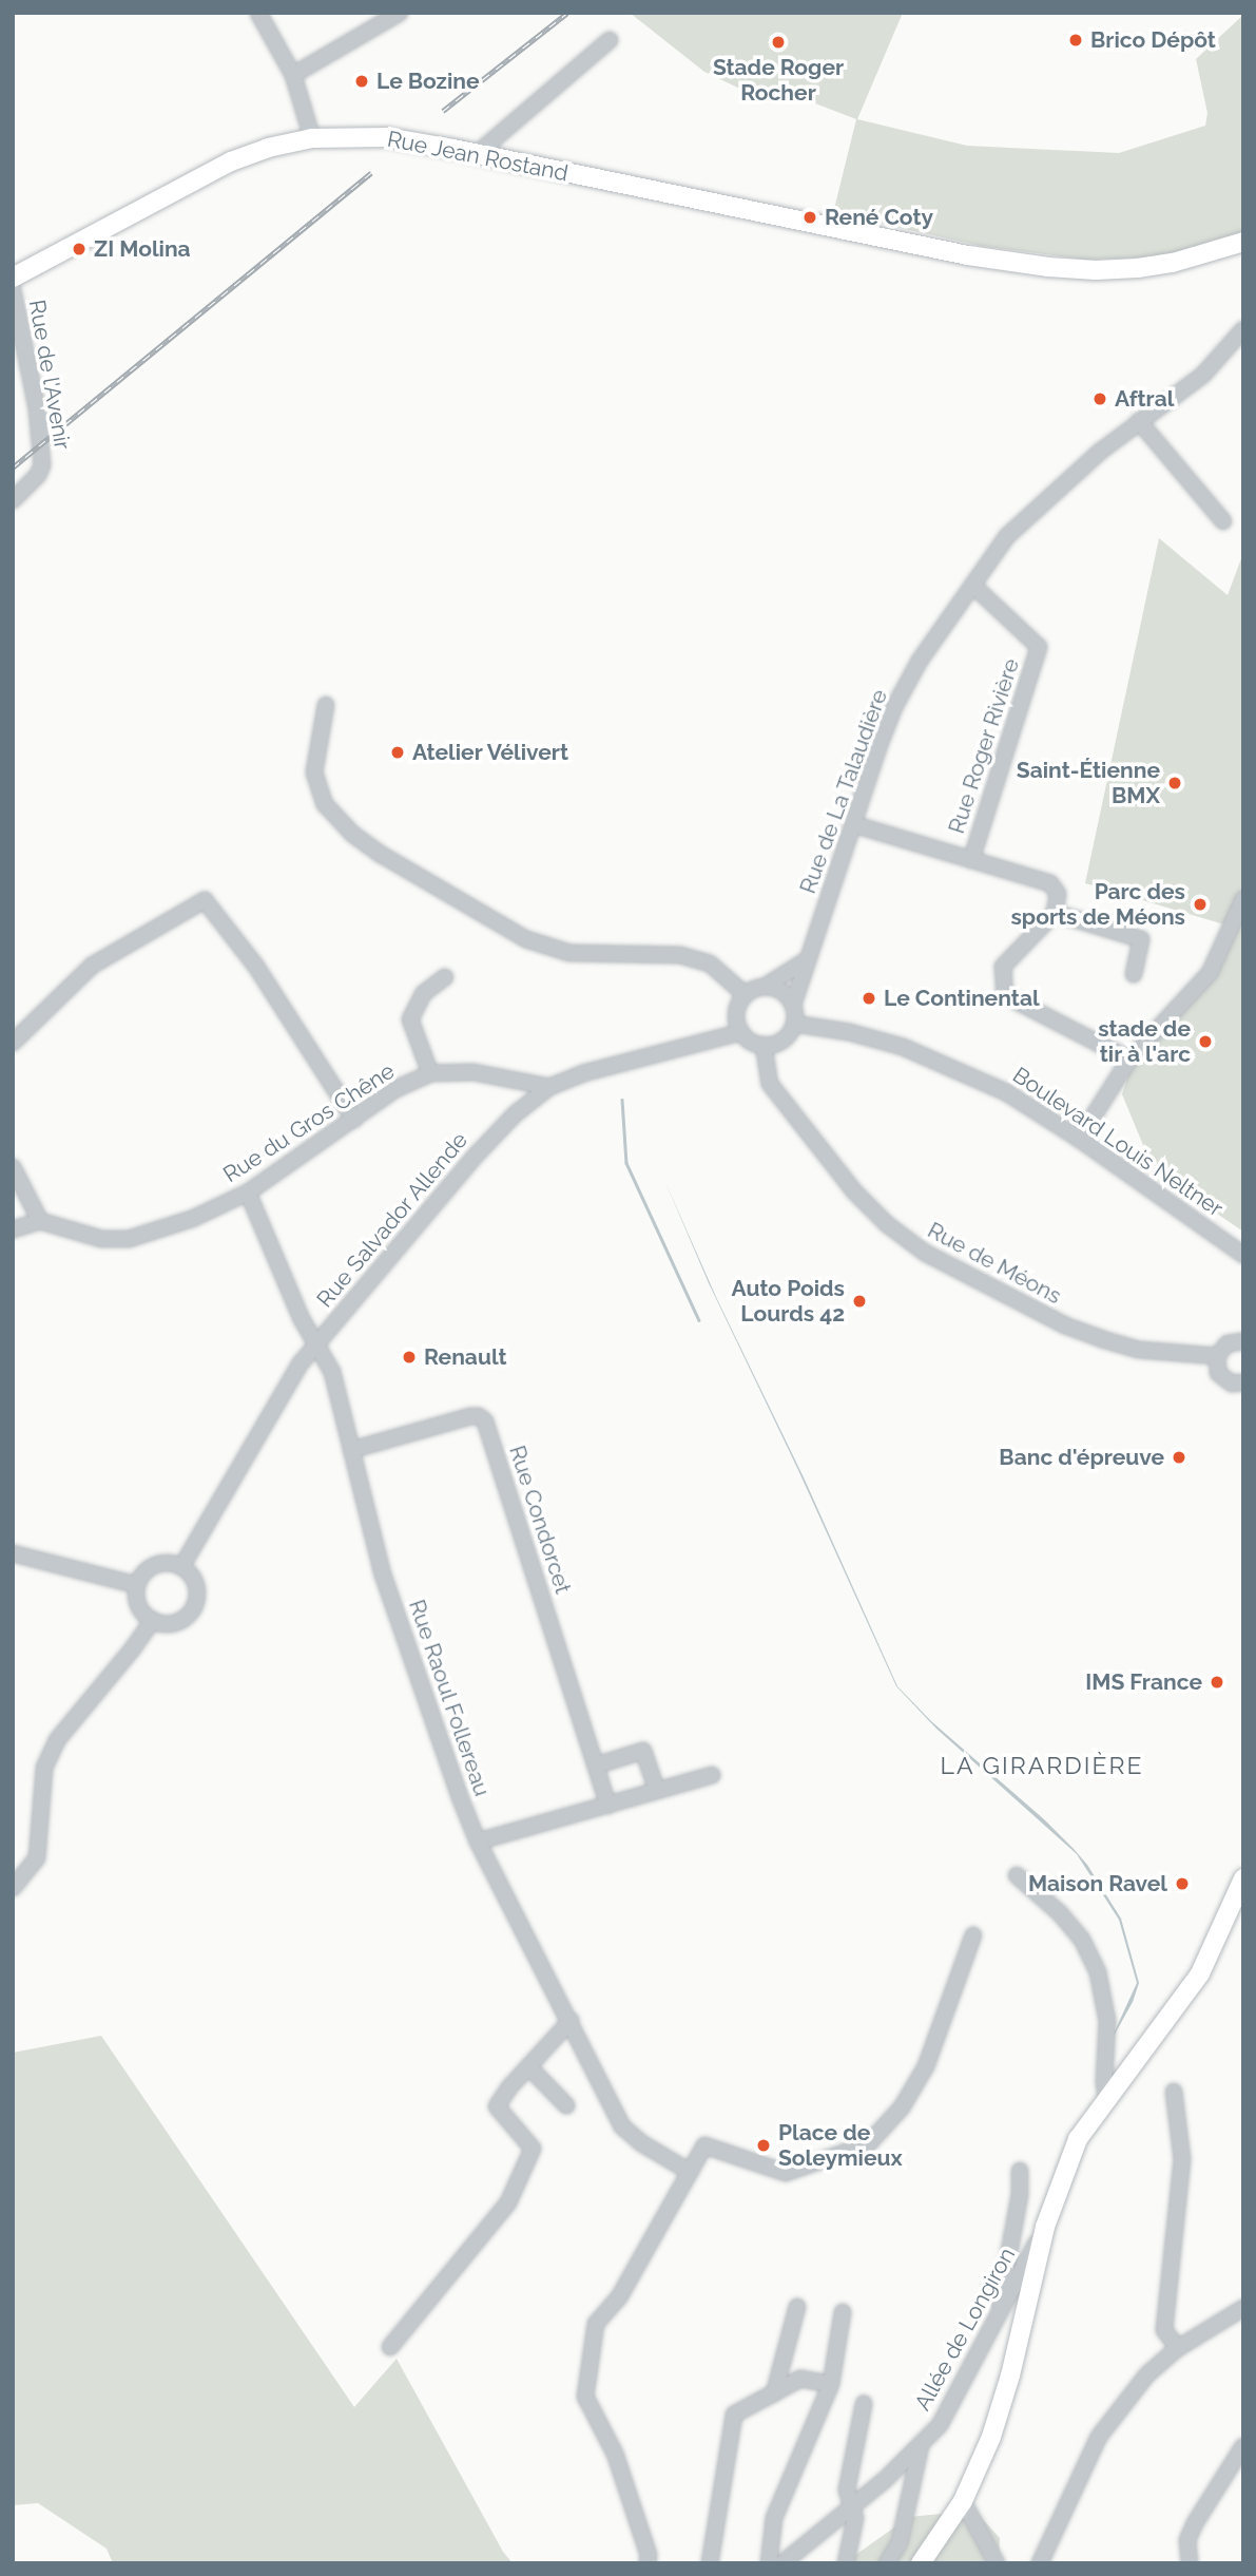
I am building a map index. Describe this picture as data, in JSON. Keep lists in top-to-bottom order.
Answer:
{
  "streets": {
    "main road": ["Rue Jean Rostand"],
    "street": [
      "Rue de l'Avenir",
      "Rue Roger Rivière",
      "Rue de La Talaudière",
      "Rue du Gros Chêne",
      "Boulevard Louis Neltner",
      "Rue Salvador Allende",
      "Rue de Méons",
      "Rue Condorcet",
      "Rue Raoul Follereau",
      "Allée de Longiron"
    ]
  },
  "crossings": [
    ["Rue Roger Rivière", "Rue de La Talaudière"],
    ["Rue de La Talaudière", "Boulevard Louis Neltner"],
    ["Rue de La Talaudière", "Rue Salvador Allende"],
    ["Rue de La Talaudière", "Rue de Méons"],
    ["Rue du Gros Chêne", "Rue Salvador Allende"],
    ["Rue du Gros Chêne", "Rue Raoul Follereau"],
    ["Boulevard Louis Neltner", "Rue Salvador Allende"],
    ["Boulevard Louis Neltner", "Rue de Méons"],
    ["Rue Salvador Allende", "Rue de Méons"],
    ["Rue Salvador Allende", "Rue Raoul Follereau"],
    ["Rue Condorcet", "Rue Raoul Follereau"]
  ],
  "districts": ["LA GIRARDIÈRE"],
  "places": [
    "Brico Dépôt",
    "Stade Roger Rocher",
    "Le Bozine",
    "René Coty",
    "ZI Molina",
    "Aftral",
    "Atelier Vélivert",
    "Saint-Étienne BMX",
    "Parc des sports de Méons",
    "Le Continental",
    "stade de tir à l'arc",
    "Auto Poids Lourds 42",
    "Renault",
    "Banc d'épreuve",
    "IMS France",
    "Maison Ravel",
    "Place de Soleymieux"
  ]
}
